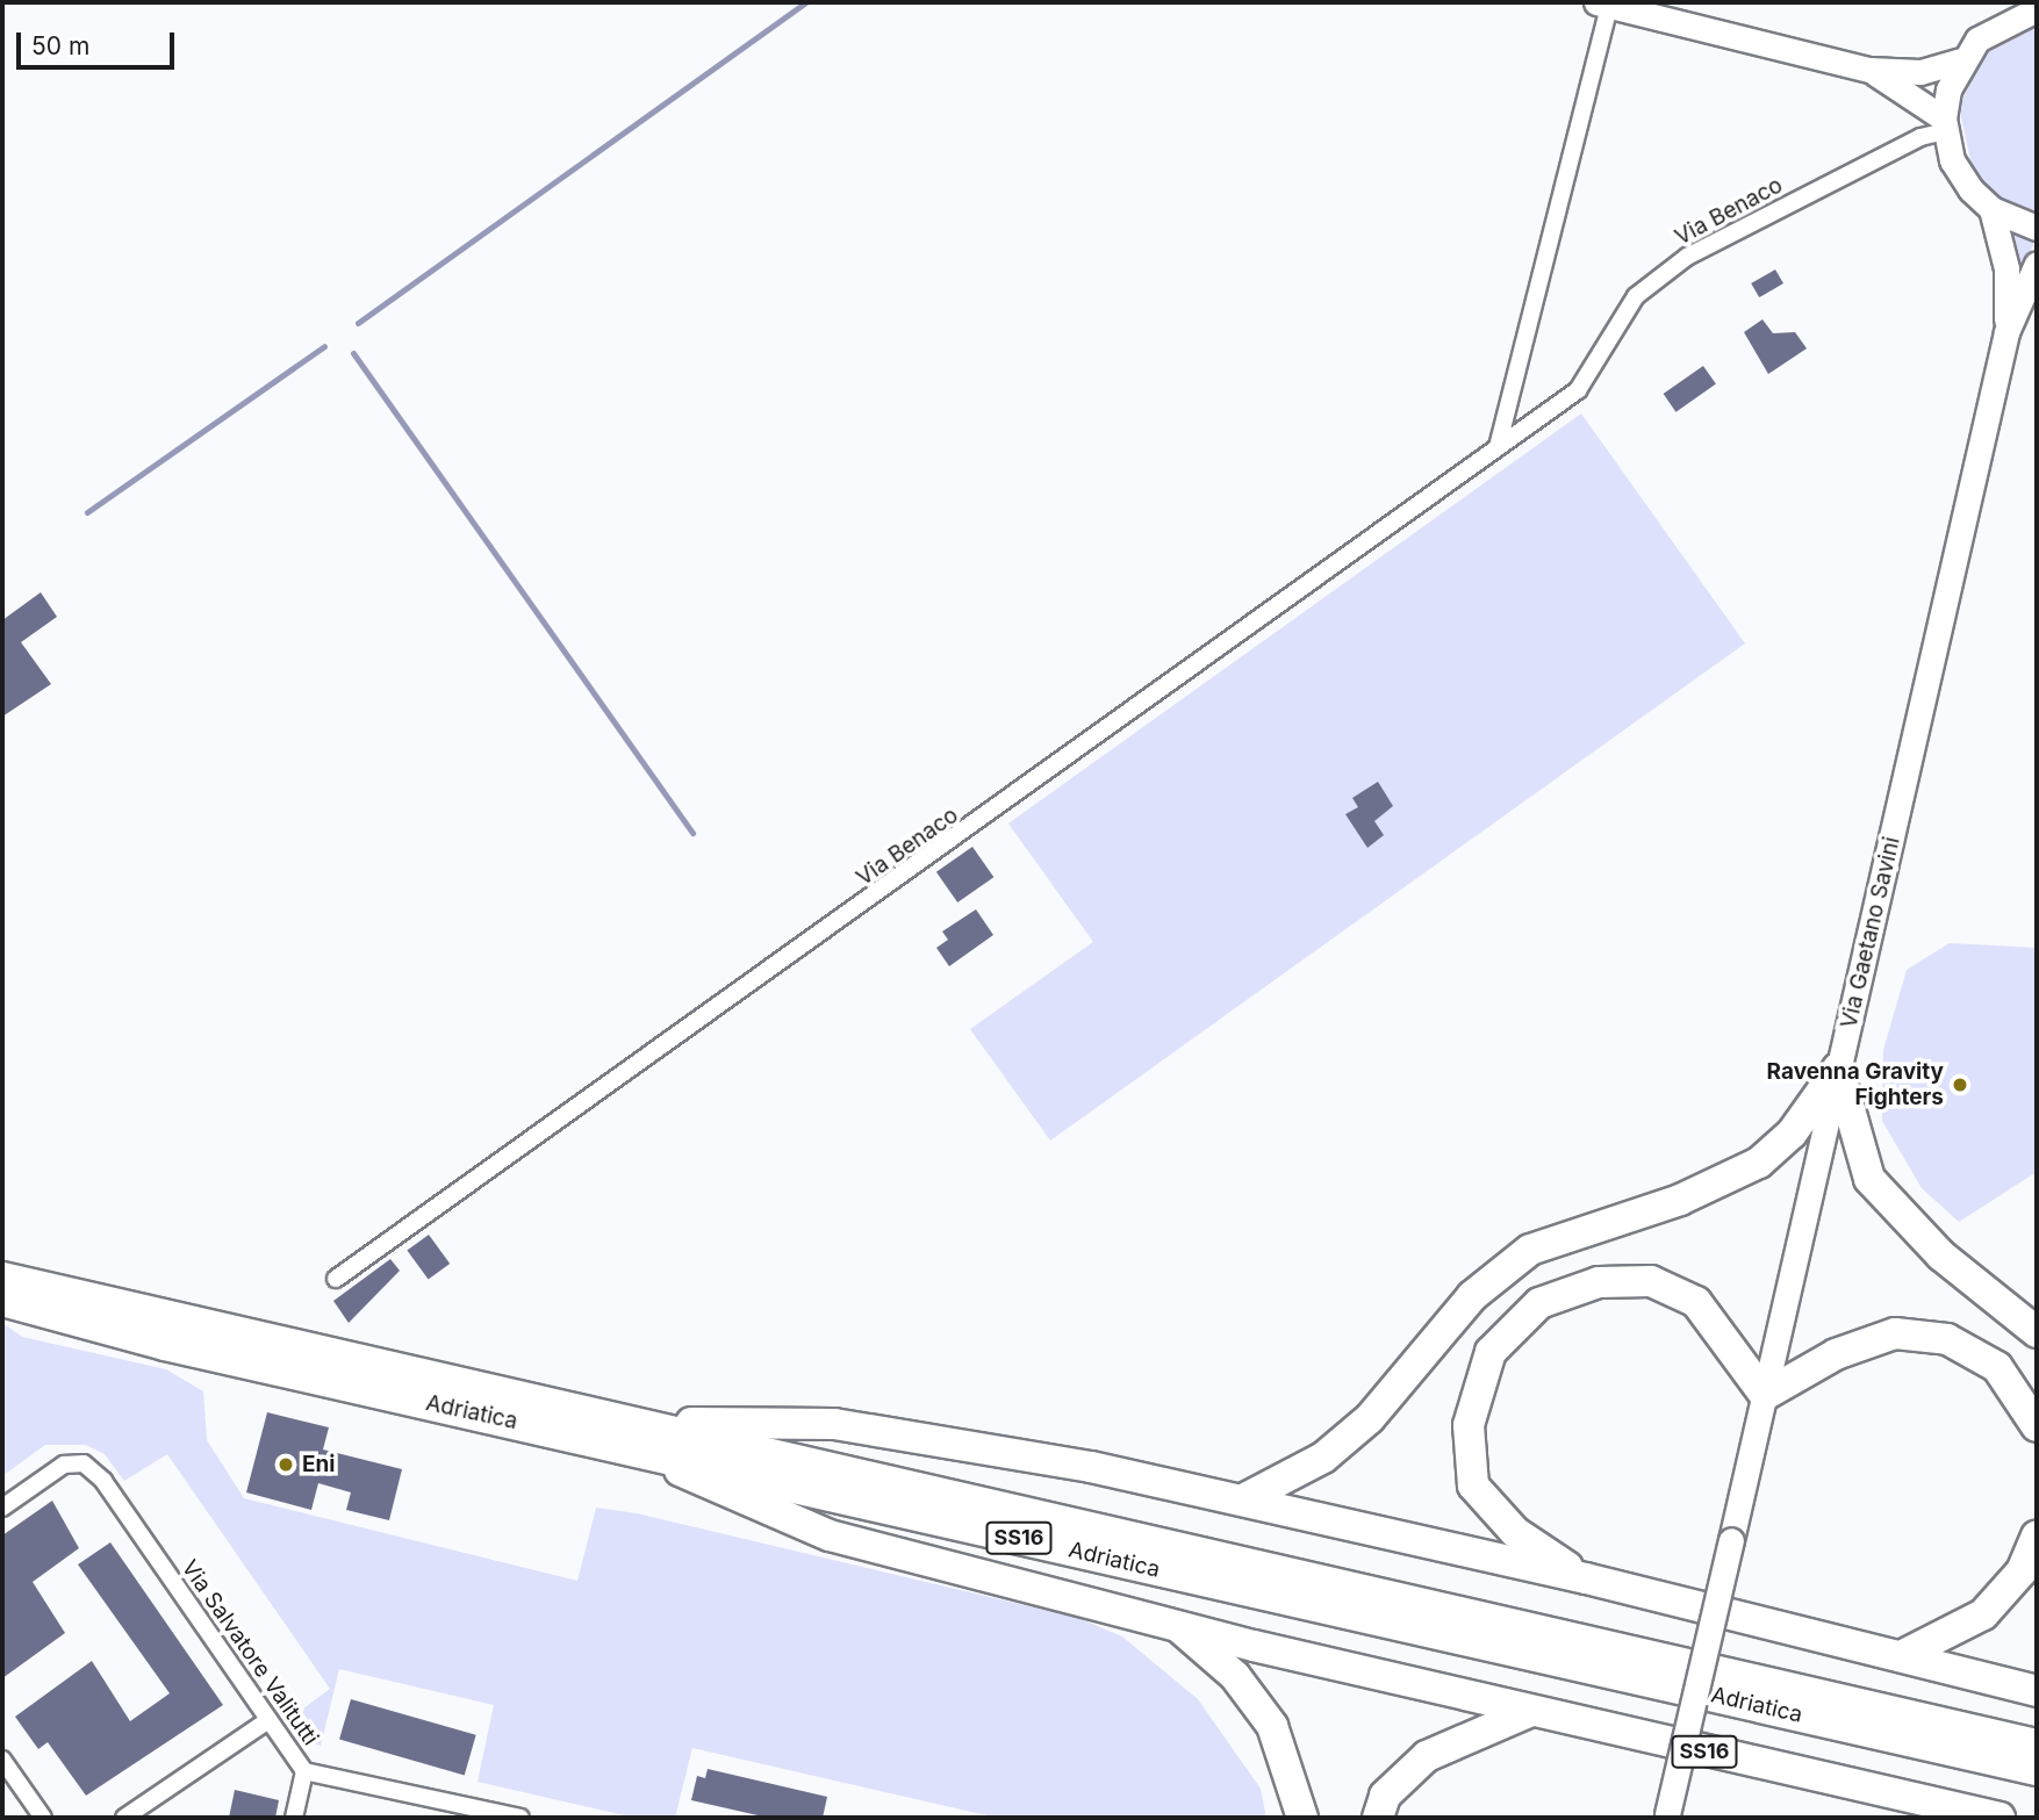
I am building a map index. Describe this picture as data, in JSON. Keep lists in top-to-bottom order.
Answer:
{
  "streets": {
    "highway": ["Adriatica", "SS16"],
    "street": ["Via Benaco", "Via Gaetano Savini", "Via Salvatore Valitutti"]
  },
  "crossings": [
    ["Via Gaetano Savini", "SS16"],
    ["Adriatica", "SS16"]
  ],
  "places": ["Ravenna Gravity Fighters", "Eni"],
  "scale_bar": "50 m"
}
